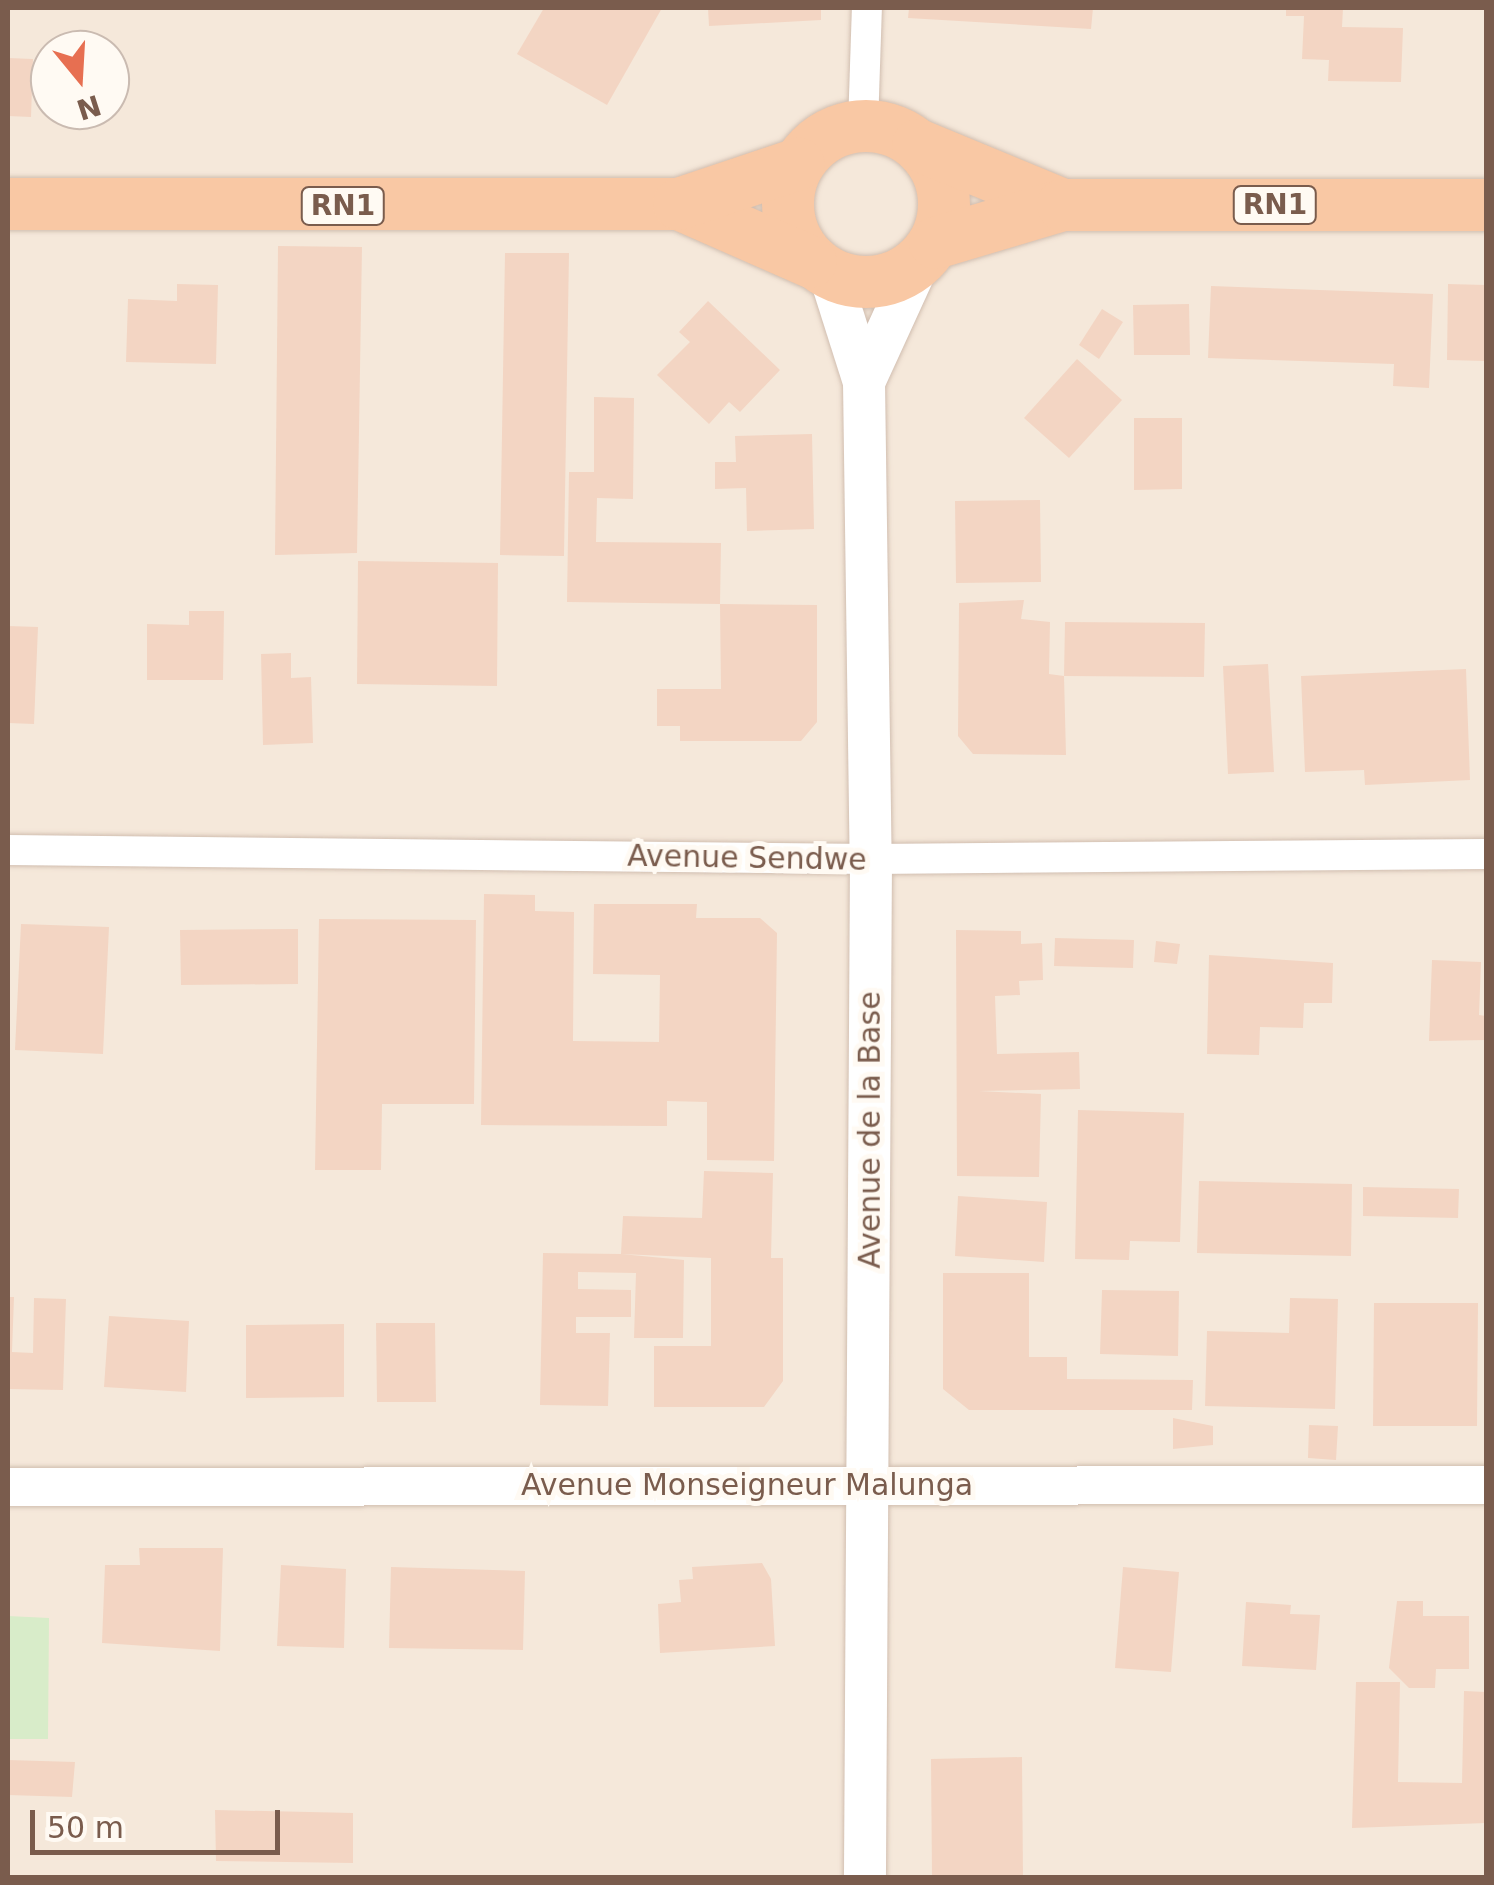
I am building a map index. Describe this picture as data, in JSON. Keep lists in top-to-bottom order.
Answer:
{
  "streets": {
    "highway": ["RN1"],
    "main road": ["Avenue de la Base"],
    "street": ["Avenue Sendwe", "Avenue Monseigneur Malunga"]
  },
  "crossings": [
    ["Avenue Sendwe", "Avenue de la Base"],
    ["Avenue de la Base", "Avenue Monseigneur Malunga"]
  ],
  "scale_bar": "50 m",
  "north": "bottom"
}
